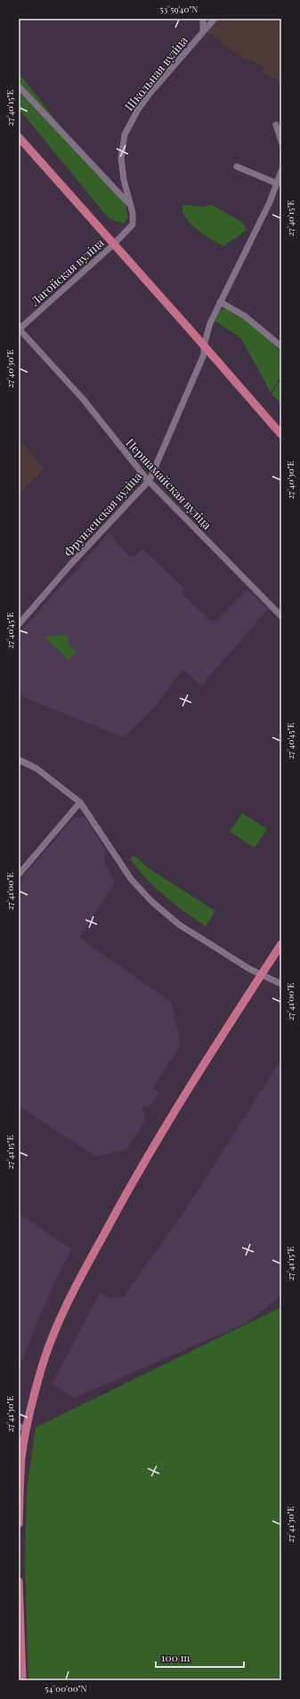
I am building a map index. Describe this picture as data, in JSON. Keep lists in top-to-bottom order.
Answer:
{
  "streets": {
    "street": [
      "Школьная вуліца",
      "Лагойская вуліца",
      "Першамайская вуліца",
      "Фрунзенская вуліца"
    ]
  },
  "crossings": [
    ["Школьная вуліца", "Лагойская вуліца"],
    ["Лагойская вуліца", "Першамайская вуліца"],
    ["Першамайская вуліца", "Фрунзенская вуліца"]
  ],
  "scale_bar": "100 m",
  "coordinates": [
    "53°59'40\"N",
    "27°40'15\"E",
    "27°40'30\"E",
    "27°40'45\"E",
    "27°41'00\"E",
    "27°41'15\"E",
    "27°41'30\"E",
    "54°00'00\"N"
  ]
}
